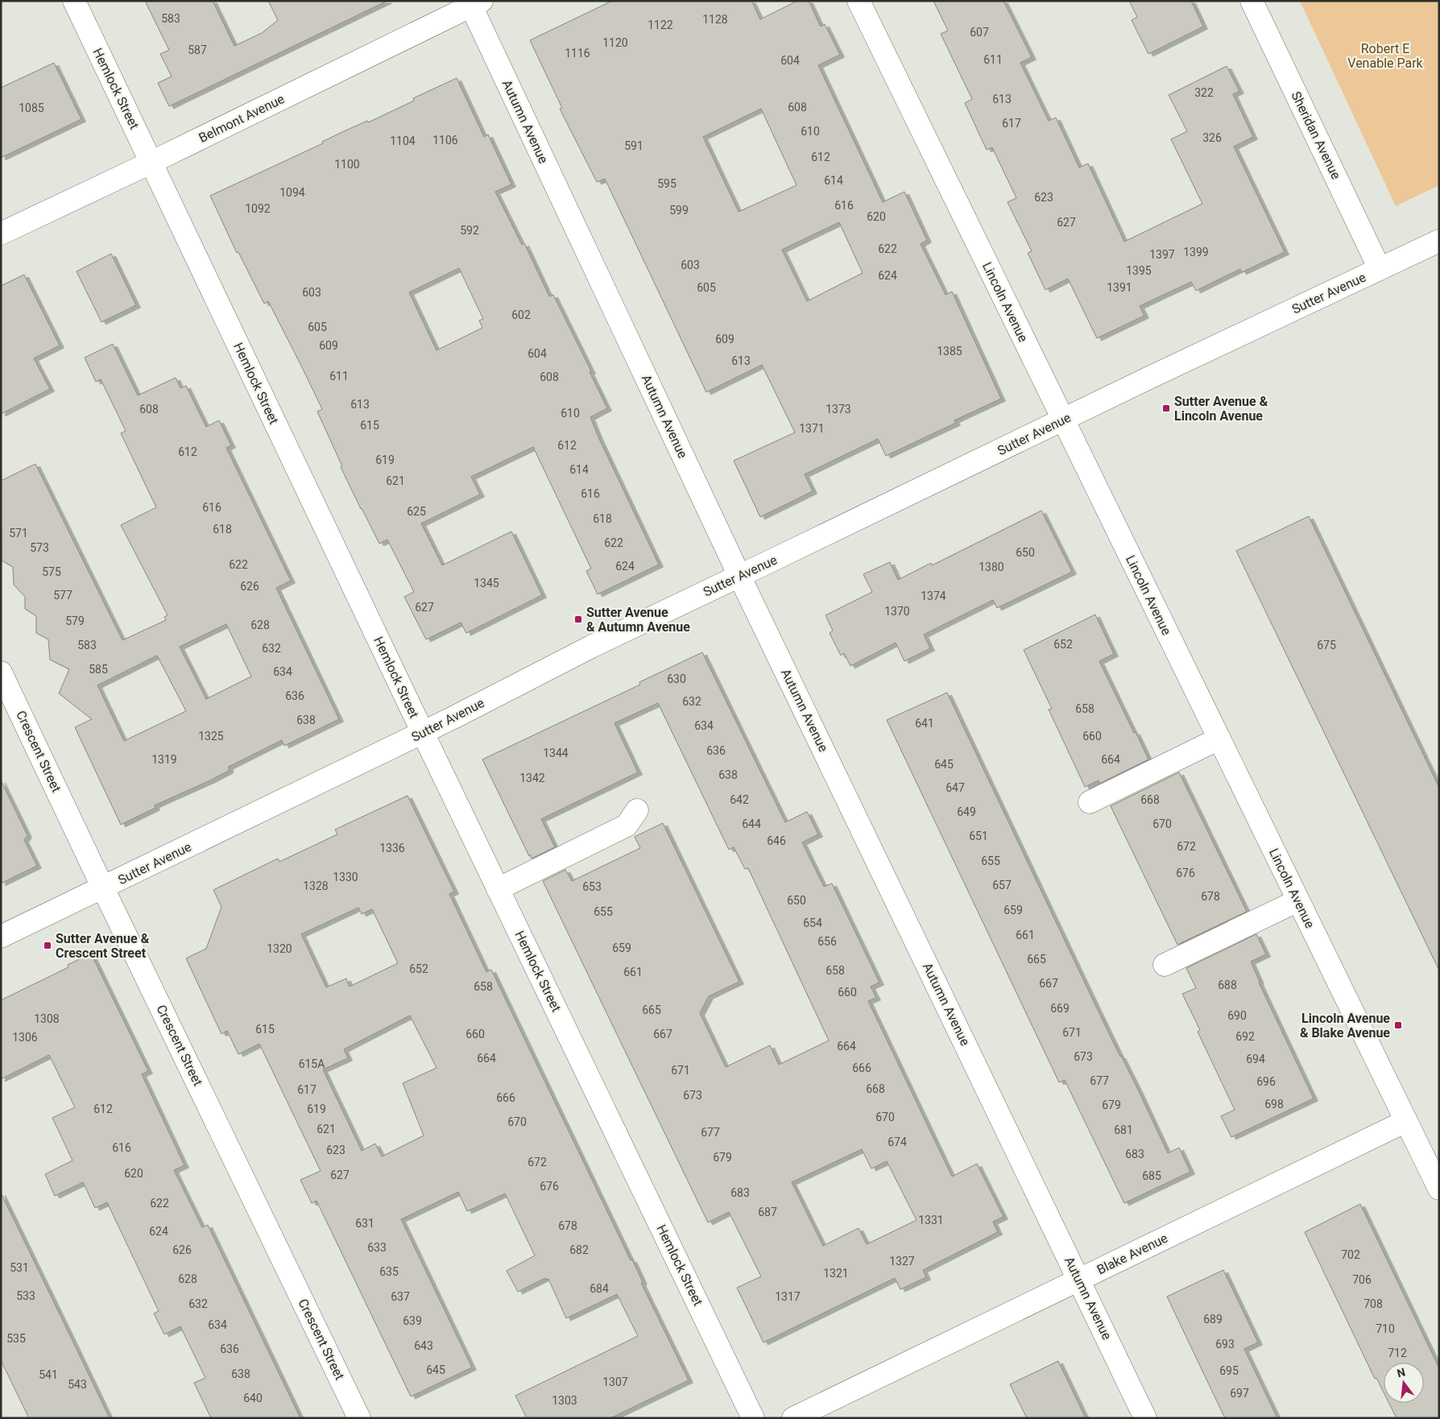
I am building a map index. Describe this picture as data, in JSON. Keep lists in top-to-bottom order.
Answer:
{
  "streets": {
    "street": [
      "Hemlock Street",
      "Belmont Avenue",
      "Autumn Avenue",
      "Sheridan Avenue",
      "Sutter Avenue",
      "Lincoln Avenue",
      "Crescent Street",
      "Blake Avenue"
    ]
  },
  "crossings": [
    ["Hemlock Street", "Belmont Avenue"],
    ["Hemlock Street", "Sutter Avenue"],
    ["Belmont Avenue", "Autumn Avenue"],
    ["Autumn Avenue", "Sutter Avenue"],
    ["Autumn Avenue", "Blake Avenue"],
    ["Sheridan Avenue", "Sutter Avenue"],
    ["Sutter Avenue", "Lincoln Avenue"],
    ["Sutter Avenue", "Crescent Street"],
    ["Lincoln Avenue", "Blake Avenue"]
  ],
  "parks": ["Robert E Venable Park"],
  "places": {
    "transit": [
      "Sutter Avenue & Lincoln Avenue",
      "Sutter Avenue & Autumn Avenue",
      "Sutter Avenue & Crescent Street",
      "Lincoln Avenue & Blake Avenue"
    ]
  },
  "house_numbers": [
    "583",
    "1128",
    "1122",
    "607",
    "1120",
    "587",
    "1116",
    "611",
    "604",
    "322",
    "613",
    "608",
    "1085",
    "617",
    "610",
    "326",
    "1106",
    "1104",
    "591",
    "612",
    "1100",
    "614",
    "595",
    "1094",
    "623",
    "616",
    "1092",
    "599",
    "620",
    "627",
    "592",
    "622",
    "1399",
    "1397",
    "603",
    "1395",
    "624",
    "605",
    "1391",
    "603",
    "602",
    "605",
    "609",
    "609",
    "1385",
    "604",
    "613",
    "611",
    "608",
    "613",
    "608",
    "1373",
    "610",
    "615",
    "1371",
    "612",
    "612",
    "619",
    "614",
    "621",
    "616",
    "616",
    "625",
    "618",
    "618",
    "571",
    "622",
    "573",
    "650",
    "622",
    "624",
    "1380",
    "575",
    "1345",
    "626",
    "577",
    "1374",
    "627",
    "1370",
    "579",
    "628",
    "652",
    "583",
    "675",
    "632",
    "585",
    "634",
    "630",
    "636",
    "632",
    "658",
    "638",
    "641",
    "634",
    "1325",
    "660",
    "636",
    "1344",
    "1319",
    "664",
    "645",
    "638",
    "1342",
    "647",
    "642",
    "668",
    "649",
    "644",
    "670",
    "651",
    "646",
    "672",
    "1336",
    "655",
    "676",
    "1330",
    "657",
    "1328",
    "653",
    "678",
    "650",
    "659",
    "655",
    "654",
    "661",
    "656",
    "659",
    "1320",
    "665",
    "652",
    "658",
    "661",
    "667",
    "688",
    "658",
    "660",
    "669",
    "665",
    "690",
    "1308",
    "615",
    "671",
    "660",
    "667",
    "692",
    "1306",
    "664",
    "673",
    "664",
    "694",
    "615A",
    "666",
    "671",
    "677",
    "696",
    "668",
    "617",
    "673",
    "666",
    "698",
    "679",
    "612",
    "619",
    "670",
    "670",
    "621",
    "681",
    "677",
    "674",
    "616",
    "623",
    "683",
    "679",
    "672",
    "620",
    "627",
    "685",
    "676",
    "683",
    "622",
    "687",
    "1331",
    "631",
    "678",
    "624",
    "633",
    "626",
    "682",
    "702",
    "1327",
    "531",
    "635",
    "1321",
    "628",
    "706",
    "684",
    "533",
    "637",
    "1317",
    "632",
    "708",
    "689",
    "639",
    "634",
    "710",
    "535",
    "693",
    "643",
    "636",
    "712",
    "645",
    "695",
    "638",
    "541",
    "1307",
    "543",
    "697",
    "640",
    "1303"
  ],
  "north": "top"
}
